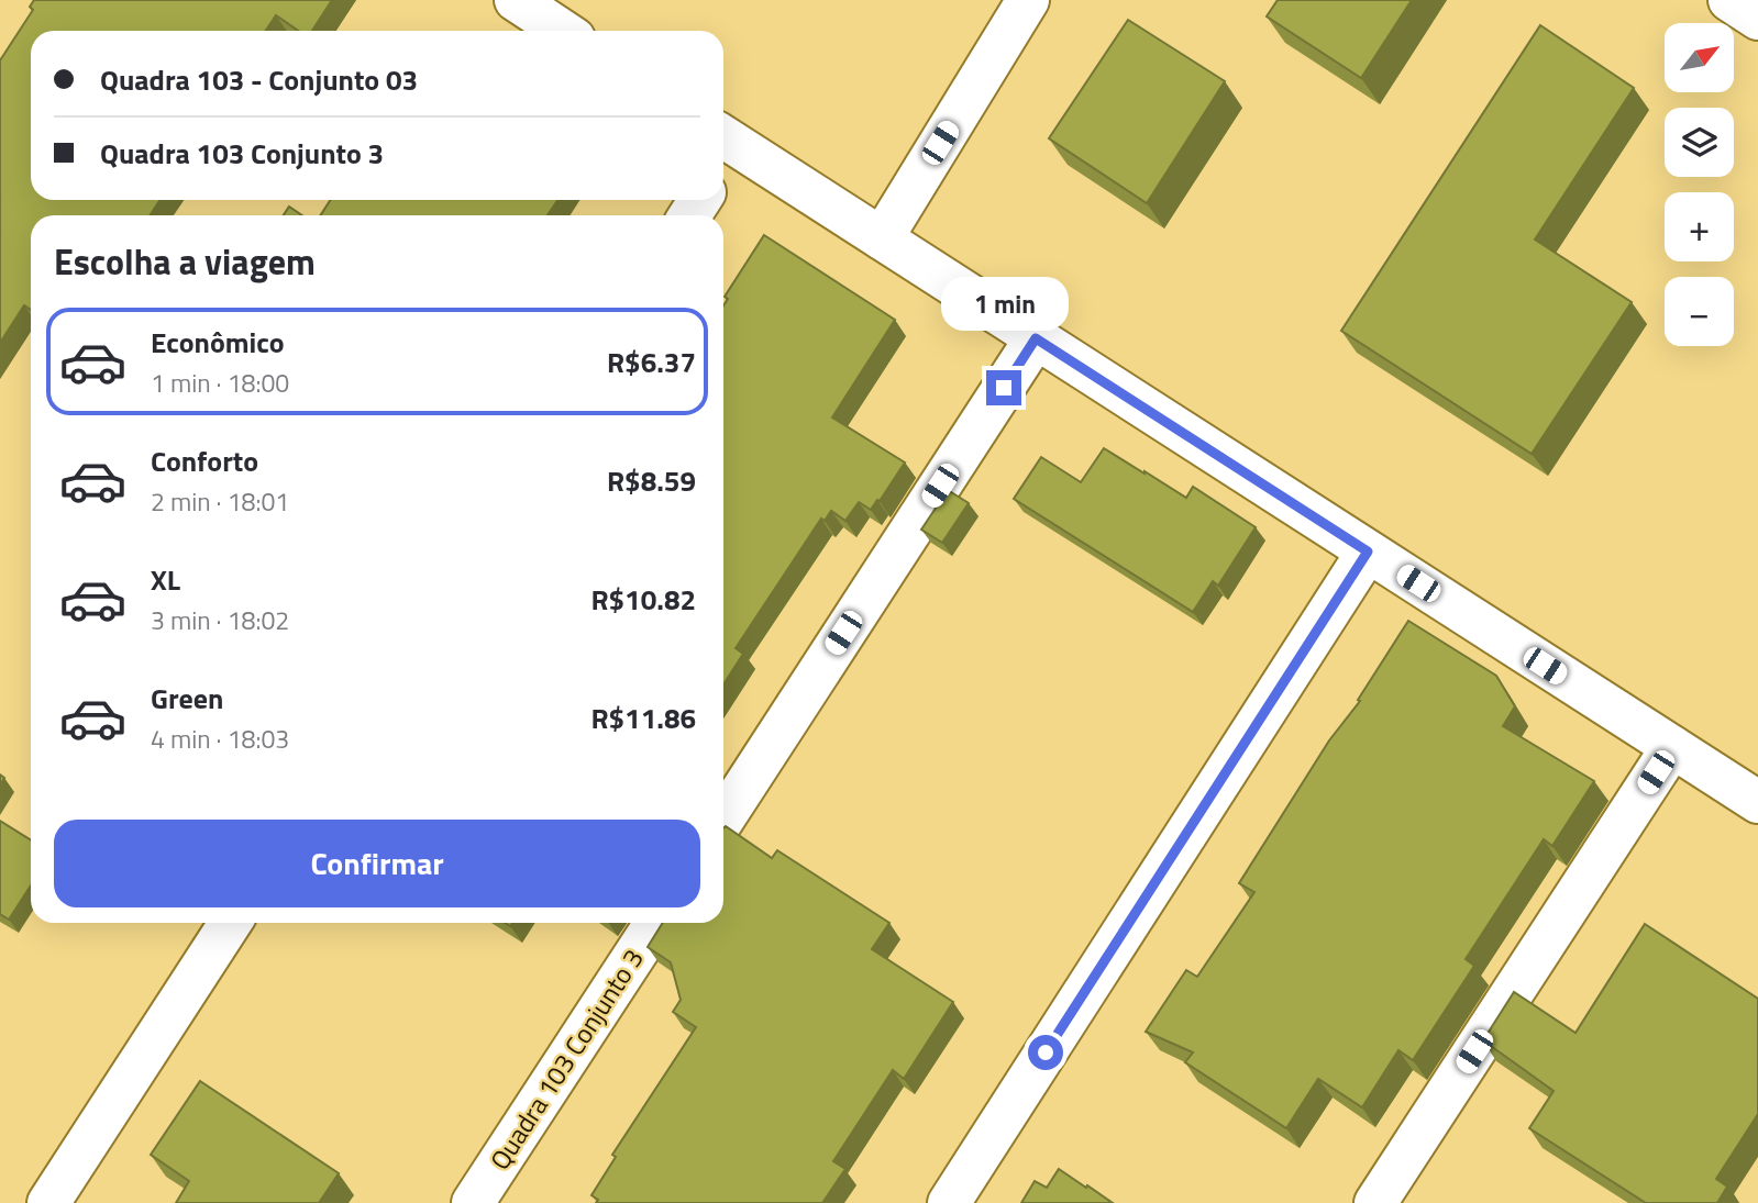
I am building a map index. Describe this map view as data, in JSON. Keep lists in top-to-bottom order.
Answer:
{
  "streets": {
    "street": ["Quadra 103 Conjunto 3"]
  },
  "north": "top right",
  "page": {
    "map_buttons": ["+", "−"],
    "banner": ["Quadra 103 - Conjunto 03", "Quadra 103 Conjunto 3"],
    "heading": "Escolha a viagem",
    "bubble": "1 min",
    "list": [
      {
        "name": "Econômico",
        "note": "1 min · 18:00",
        "value": "R$6.37"
      },
      {
        "name": "Conforto",
        "note": "2 min · 18:01",
        "value": "R$8.59"
      },
      {
        "name": "XL",
        "note": "3 min · 18:02",
        "value": "R$10.82"
      },
      {
        "name": "Green",
        "note": "4 min · 18:03",
        "value": "R$11.86"
      }
    ],
    "buttons": "Confirmar"
  }
}
